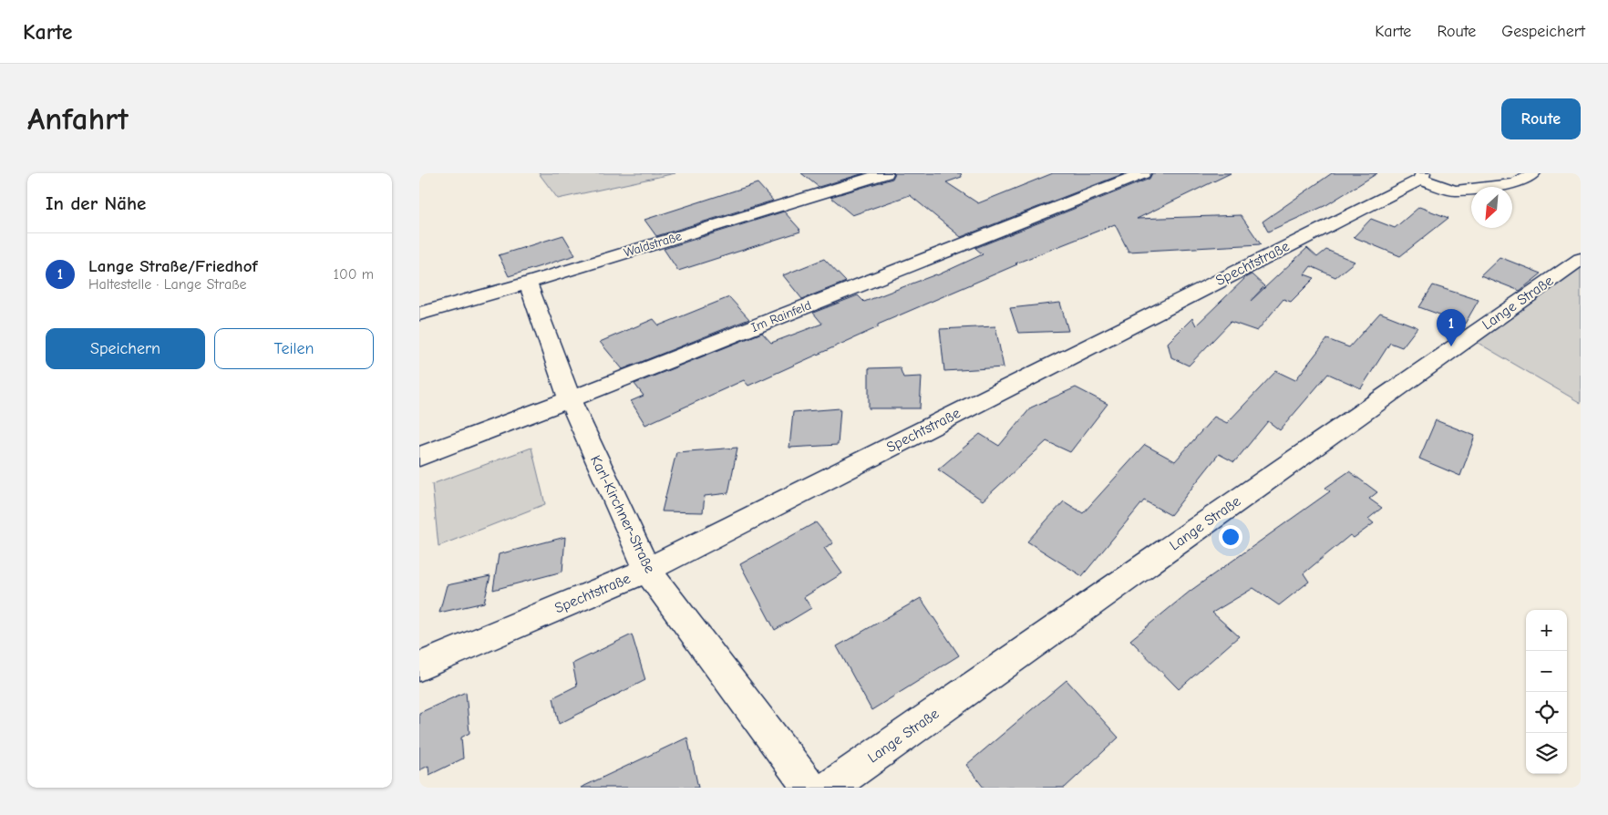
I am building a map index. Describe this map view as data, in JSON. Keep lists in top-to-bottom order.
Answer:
{
  "streets": {
    "street": [
      "Waldstraße",
      "Spechtstraße",
      "Lange Straße",
      "Im Rainfeld",
      "Karl-Kirchner-Straße"
    ]
  },
  "crossings": [
    ["Waldstraße", "Karl-Kirchner-Straße"],
    ["Spechtstraße", "Karl-Kirchner-Straße"],
    ["Im Rainfeld", "Karl-Kirchner-Straße"]
  ],
  "north": "bottom left",
  "page": {
    "header": "Karte",
    "nav": ["Karte", "Route", "Gespeichert"],
    "buttons": [
      "Route",
      ["Speichern", "Teilen"]
    ],
    "title": "Anfahrt",
    "heading": "In der Nähe",
    "list": [
      {
        "mark": "1",
        "name": "Lange Straße/Friedhof",
        "note": "Haltestelle · Lange Straße",
        "value": "100 m"
      }
    ],
    "pins": "1",
    "map_buttons": ["+", "−"]
  }
}
